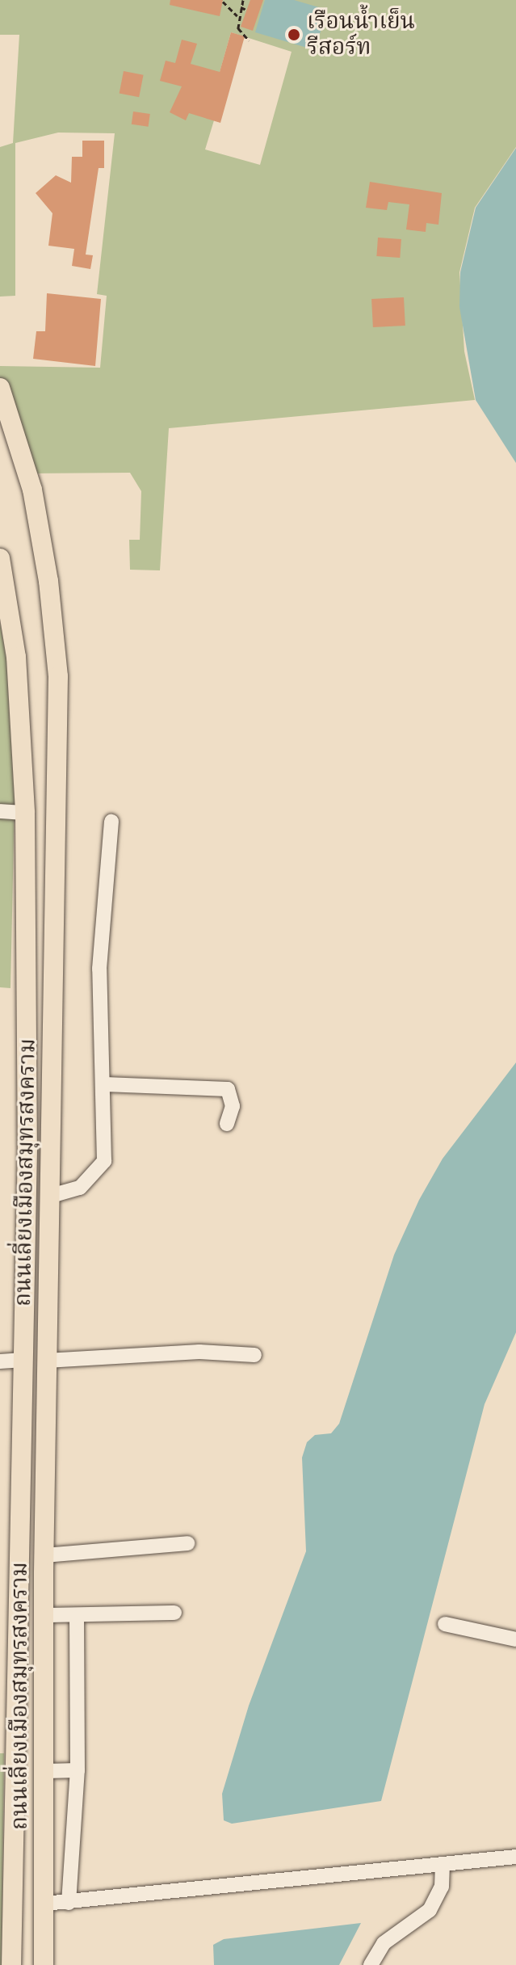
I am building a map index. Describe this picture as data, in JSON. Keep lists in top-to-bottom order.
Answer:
{
  "streets": {
    "main road": ["ถนนเลี่ยงเมืองสมุทรสงคราม"]
  },
  "places": ["เรือนน้ำเย็น รีสอร์ท"]
}
